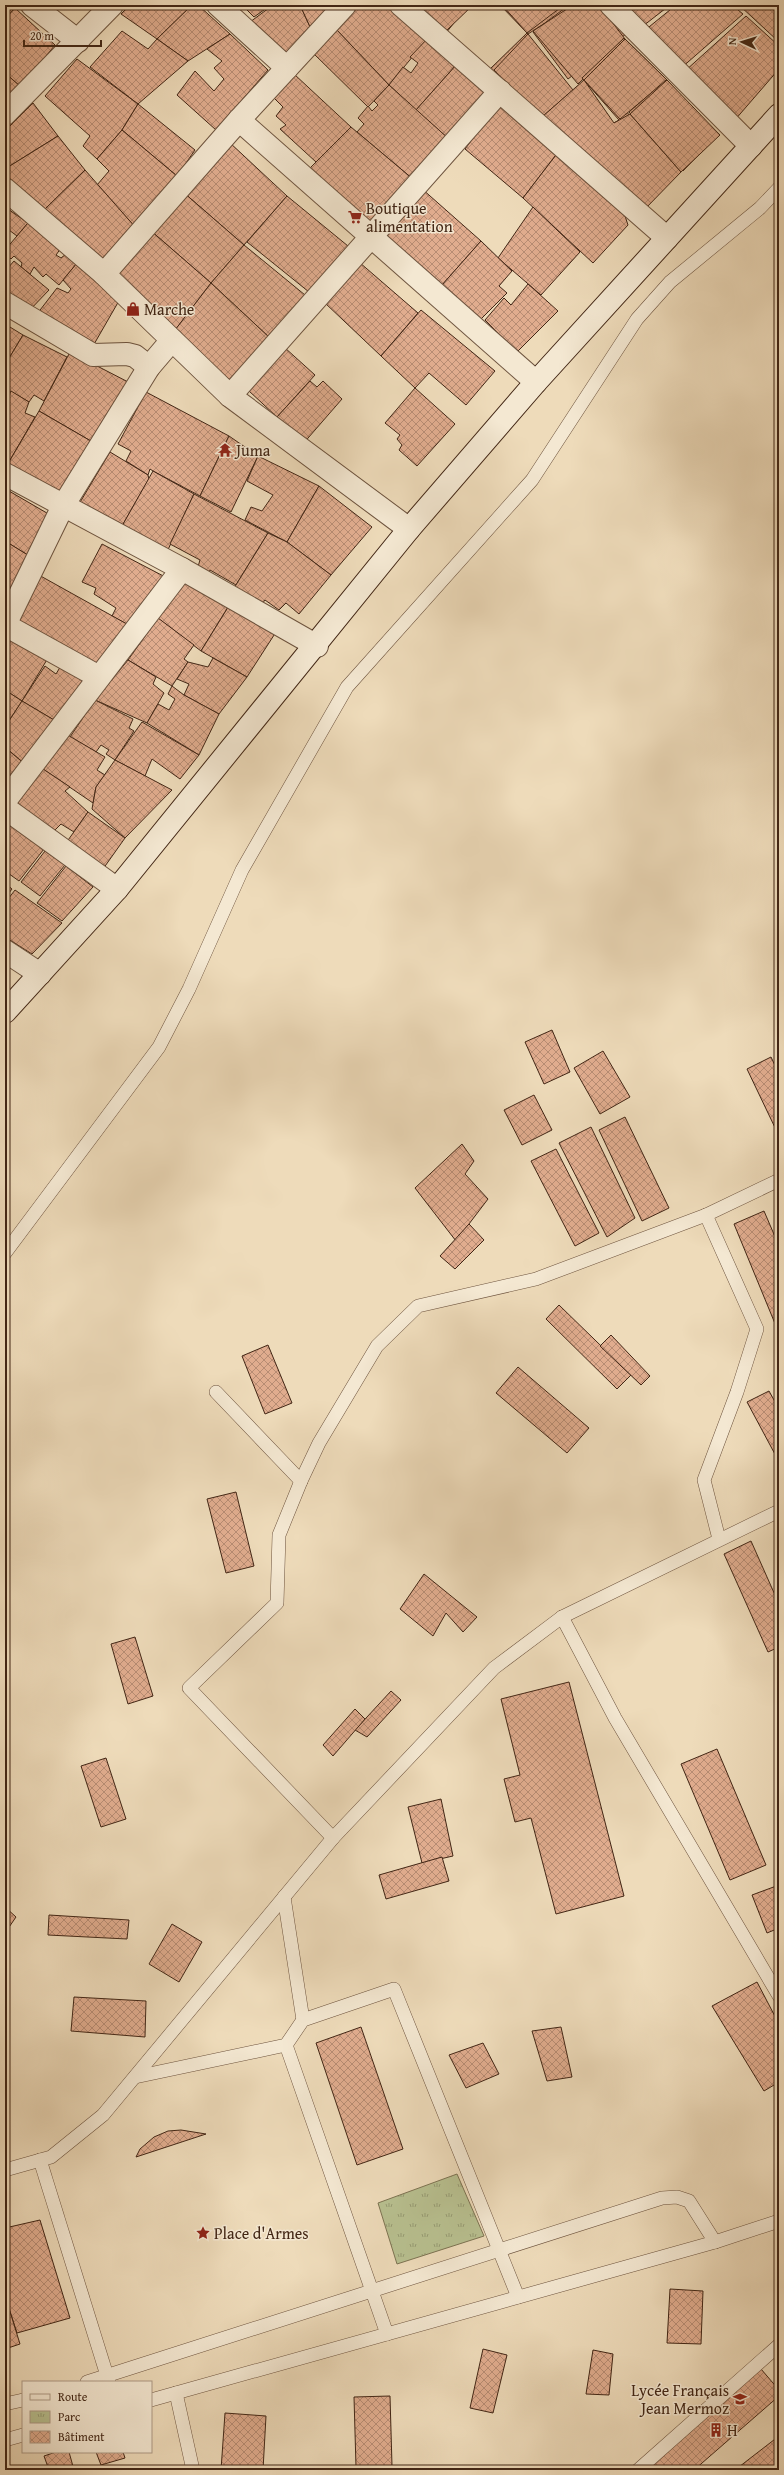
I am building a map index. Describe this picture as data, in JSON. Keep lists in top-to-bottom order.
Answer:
{
  "places": {
    "supermarket": ["Boutique alimentation"],
    "shop": ["Marche"],
    "temple": ["Juma"],
    "place": ["Place d'Armes"],
    "school or university": ["Lycée Français Jean Mermoz"],
    "building": ["H"]
  },
  "legend": ["Route", "Parc", "Bâtiment"],
  "scale_bar": "20 m",
  "north": "left"
}
